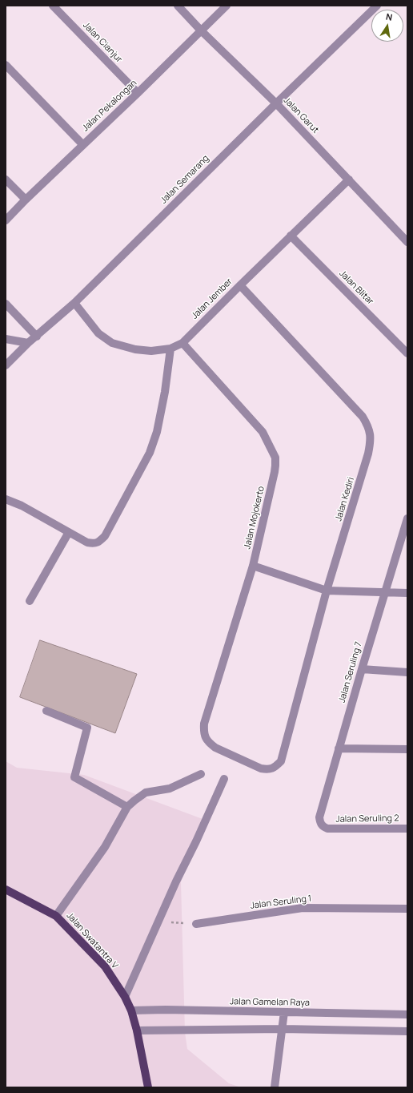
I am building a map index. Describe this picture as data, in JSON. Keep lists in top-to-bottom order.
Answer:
{
  "streets": {
    "main road": ["Jalan Swatantra V"],
    "street": [
      "Jalan Cianjur",
      "Jalan Pekalongan",
      "Jalan Garut",
      "Jalan Semarang",
      "Jalan Blitar",
      "Jalan Jember",
      "Jalan Kediri",
      "Jalan Mojokerto",
      "Jalan Seruling 7",
      "Jalan Seruling 2",
      "Jalan Seruling 1",
      "Jalan Gamelan Raya"
    ]
  },
  "crossings": [
    ["Jalan Cianjur", "Jalan Pekalongan"],
    ["Jalan Pekalongan", "Jalan Garut"],
    ["Jalan Garut", "Jalan Semarang"],
    ["Jalan Garut", "Jalan Jember"],
    ["Jalan Semarang", "Jalan Jember"],
    ["Jalan Blitar", "Jalan Jember"],
    ["Jalan Jember", "Jalan Kediri"],
    ["Jalan Jember", "Jalan Mojokerto"],
    ["Jalan Kediri", "Jalan Mojokerto"],
    ["Jalan Seruling 7", "Jalan Seruling 2"],
    ["Jalan Swatantra V", "Jalan Gamelan Raya"]
  ],
  "north": "top"
}
